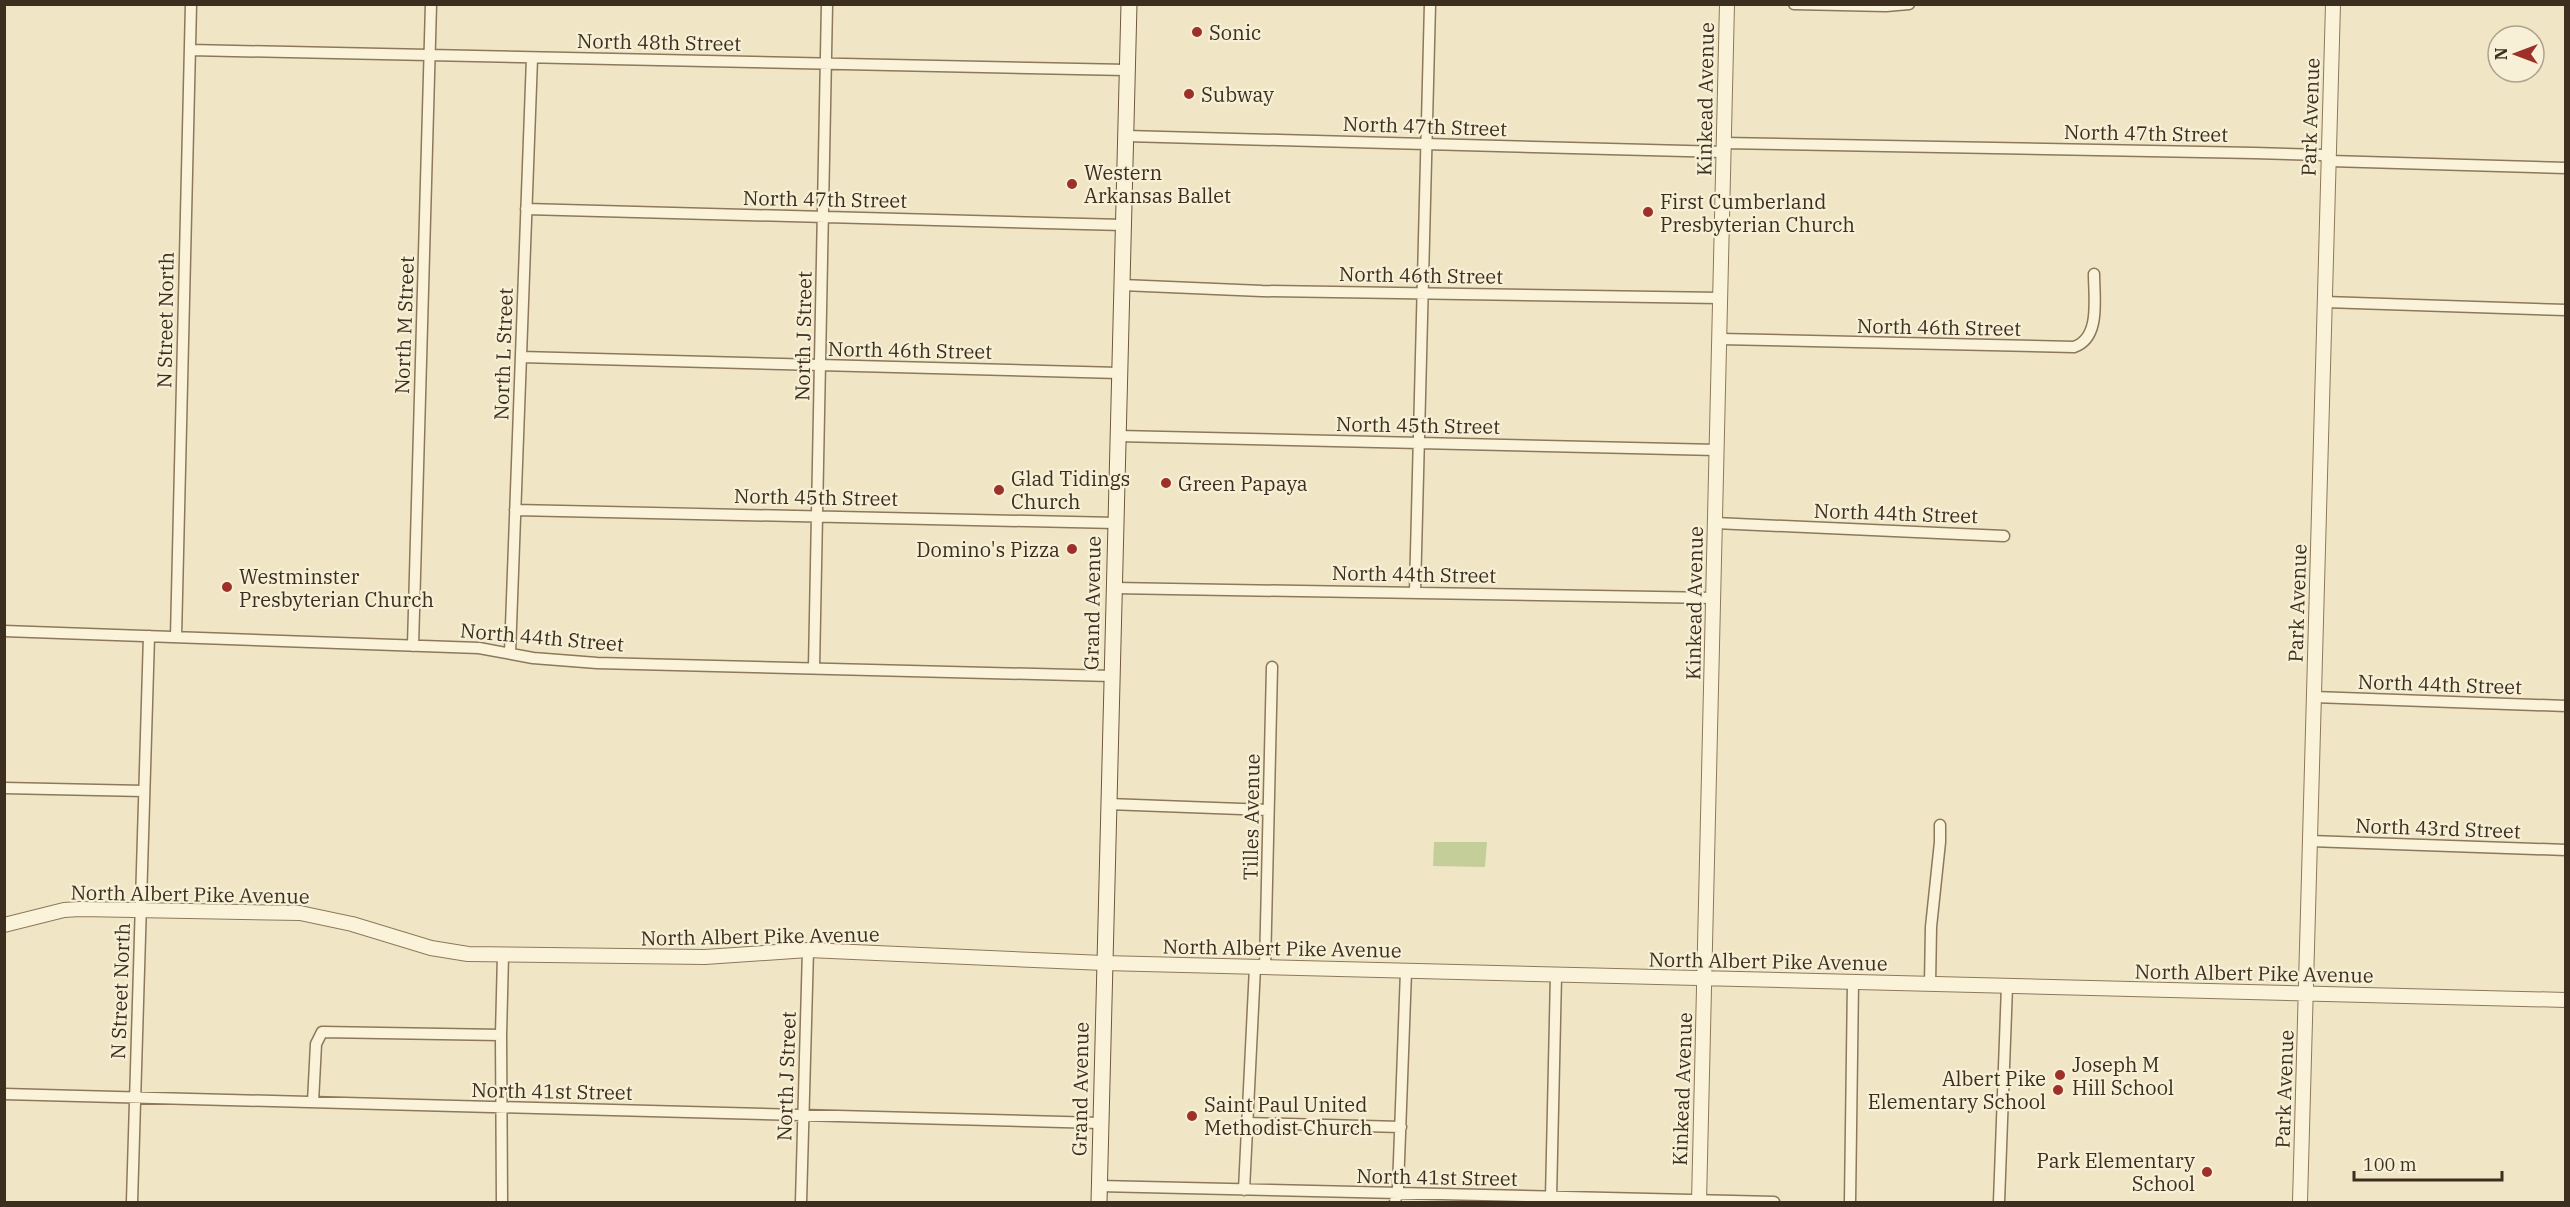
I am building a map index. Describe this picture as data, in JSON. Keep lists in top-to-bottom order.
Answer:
{
  "streets": {
    "main road": ["Grand Avenue"],
    "street": [
      "North 48th Street",
      "Kinkead Avenue",
      "Park Avenue",
      "North 47th Street",
      "North 46th Street",
      "N Street North",
      "North M Street",
      "North J Street",
      "North L Street",
      "North 45th Street",
      "North 44th Street",
      "Tilles Avenue",
      "North 43rd Street",
      "North Albert Pike Avenue",
      "North 41st Street"
    ]
  },
  "crossings": [
    ["North 48th Street", "N Street North"],
    ["North 48th Street", "North M Street"],
    ["North 48th Street", "North J Street"],
    ["North 48th Street", "North L Street"],
    ["North 48th Street", "Grand Avenue"],
    ["Kinkead Avenue", "North 47th Street"],
    ["Kinkead Avenue", "North 46th Street"],
    ["Kinkead Avenue", "North 45th Street"],
    ["Kinkead Avenue", "North 44th Street"],
    ["Kinkead Avenue", "North Albert Pike Avenue"],
    ["Kinkead Avenue", "North 41st Street"],
    ["Park Avenue", "North 47th Street"],
    ["Park Avenue", "North 44th Street"],
    ["Park Avenue", "North 43rd Street"],
    ["Park Avenue", "North Albert Pike Avenue"],
    ["North 47th Street", "North J Street"],
    ["North 47th Street", "North L Street"],
    ["North 47th Street", "Grand Avenue"],
    ["North 46th Street", "North J Street"],
    ["North 46th Street", "North L Street"],
    ["North 46th Street", "Grand Avenue"],
    ["N Street North", "North 44th Street"],
    ["N Street North", "North Albert Pike Avenue"],
    ["N Street North", "North 41st Street"],
    ["North M Street", "North 44th Street"],
    ["North J Street", "North 45th Street"],
    ["North J Street", "North 44th Street"],
    ["North J Street", "North Albert Pike Avenue"],
    ["North J Street", "North 41st Street"],
    ["North L Street", "North 45th Street"],
    ["North L Street", "North 44th Street"],
    ["North 45th Street", "Grand Avenue"],
    ["North 44th Street", "Grand Avenue"],
    ["Grand Avenue", "North Albert Pike Avenue"],
    ["Grand Avenue", "North 41st Street"],
    ["Tilles Avenue", "North Albert Pike Avenue"],
    ["Tilles Avenue", "North 41st Street"]
  ],
  "places": [
    "Sonic",
    "Subway",
    "Western Arkansas Ballet",
    "First Cumberland Presbyterian Church",
    "Green Papaya",
    "Glad Tidings Church",
    "Domino's Pizza",
    "Westminster Presbyterian Church",
    "Joseph M Hill School",
    "Albert Pike Elementary School",
    "Saint Paul United Methodist Church",
    "Park Elementary School"
  ],
  "scale_bar": "100 m",
  "north": "left"
}
